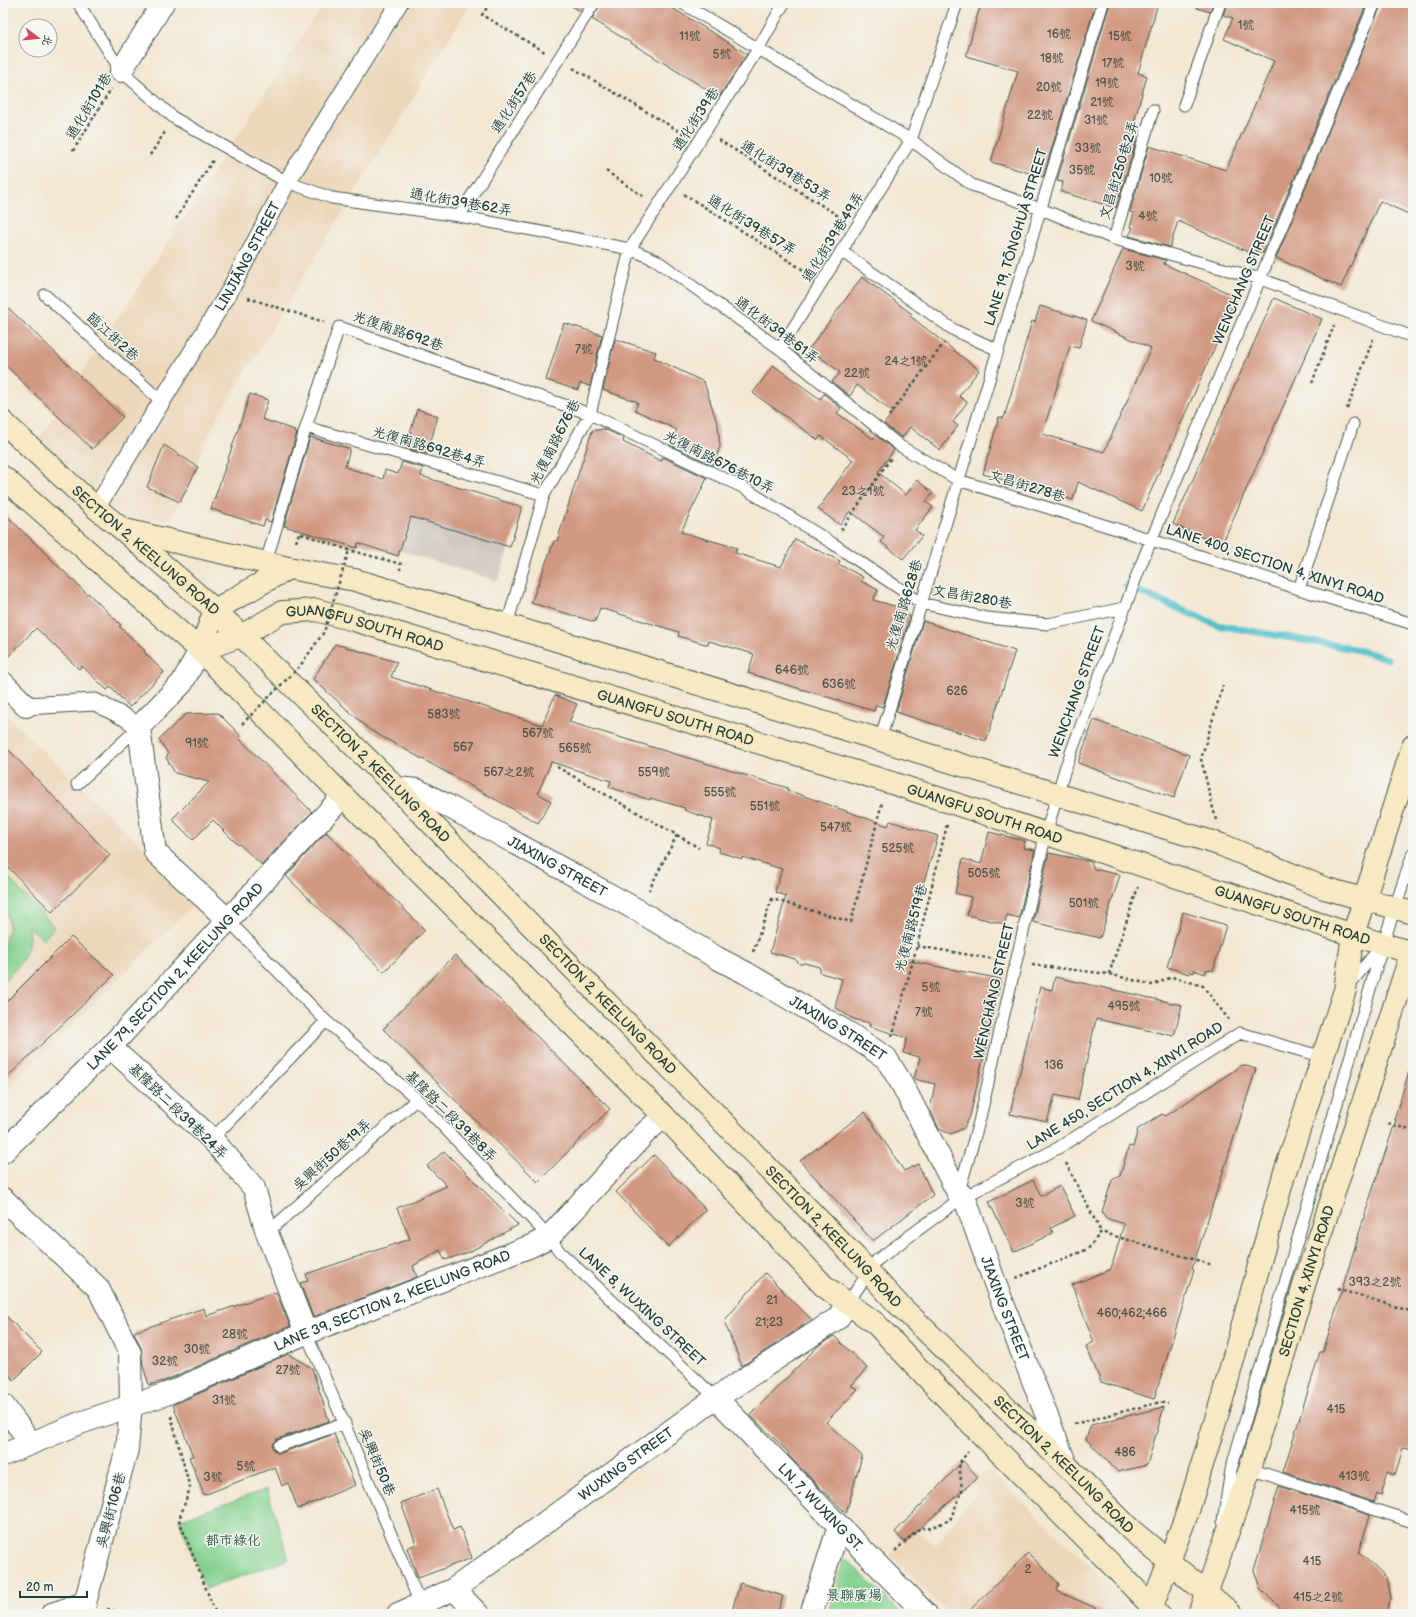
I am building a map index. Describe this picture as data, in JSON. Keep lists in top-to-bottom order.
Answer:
{
  "streets": {
    "main road": ["SECTION 2, KEELUNG ROAD", "GUANGFU SOUTH ROAD", "SECTION 4, XINYI ROAD"],
    "street": [
      "LINJIĀNG STREET",
      "JIAXING STREET",
      "LANE 79, SECTION 2, KEELUNG ROAD",
      "基隆路二段39巷24弄",
      "LANE 39, SECTION 2, KEELUNG ROAD",
      "WUXING STREET",
      "LN. 7, WUXING ST.",
      "吳興街106巷"
    ],
    "lane": [
      "通化街57巷",
      "通化街39巷",
      "文昌街250巷2弄",
      "通化街39巷62弄",
      "通化街39巷49弄",
      "LANE 19, TŌNGHUÀ STREET",
      "WENCHANG STREET",
      "通化街39巷61弄",
      "光復南路692巷",
      "臨江街2巷",
      "光復南路676巷",
      "光復南路692巷4弄",
      "光復南路676巷10弄",
      "文昌街278巷",
      "LANE 400, SECTION 4, XINYI ROAD",
      "文昌街280巷",
      "光復南路628巷",
      "WÉNCHĀNG STREET",
      "LANE 450, SECTION 4, XINYI ROAD",
      "基隆路二段39巷8弄",
      "吳興街50巷19弄",
      "LANE 8, WUXING STREET",
      "吳興街50巷"
    ],
    "path": [
      "通化街101巷",
      "通化街39巷53弄",
      "通化街39巷57弄",
      "光復南路519巷"
    ]
  },
  "crossings": [
    ["通化街57巷", "通化街39巷62弄"],
    ["通化街101巷", "通化街39巷62弄"],
    ["通化街39巷", "通化街39巷53弄"],
    ["通化街39巷", "通化街39巷62弄"],
    ["通化街39巷", "通化街39巷57弄"],
    ["通化街39巷", "通化街39巷61弄"],
    ["通化街39巷", "光復南路676巷"],
    ["通化街39巷53弄", "通化街39巷49弄"],
    ["通化街39巷62弄", "LINJIĀNG STREET"],
    ["通化街39巷62弄", "通化街39巷61弄"],
    ["通化街39巷62弄", "光復南路676巷"],
    ["通化街39巷57弄", "通化街39巷49弄"],
    ["通化街39巷49弄", "通化街39巷61弄"],
    ["LANE 19, TŌNGHUÀ STREET", "文昌街278巷"],
    ["LANE 19, TŌNGHUÀ STREET", "光復南路628巷"],
    ["LINJIĀNG STREET", "臨江街2巷"],
    ["LINJIĀNG STREET", "SECTION 2, KEELUNG ROAD"],
    ["WENCHANG STREET", "文昌街278巷"],
    ["WENCHANG STREET", "LANE 400, SECTION 4, XINYI ROAD"],
    ["WENCHANG STREET", "文昌街280巷"],
    ["WENCHANG STREET", "WÉNCHĀNG STREET"],
    ["通化街39巷61弄", "光復南路676巷"],
    ["通化街39巷61弄", "文昌街278巷"],
    ["光復南路692巷", "光復南路676巷"],
    ["光復南路692巷", "光復南路692巷4弄"],
    ["光復南路692巷", "光復南路676巷10弄"],
    ["光復南路676巷", "光復南路692巷4弄"],
    ["光復南路676巷", "光復南路676巷10弄"],
    ["光復南路676巷10弄", "文昌街280巷"],
    ["文昌街278巷", "LANE 400, SECTION 4, XINYI ROAD"],
    ["文昌街278巷", "光復南路628巷"],
    ["SECTION 2, KEELUNG ROAD", "GUANGFU SOUTH ROAD"],
    ["SECTION 2, KEELUNG ROAD", "JIAXING STREET"],
    ["SECTION 2, KEELUNG ROAD", "LANE 450, SECTION 4, XINYI ROAD"],
    ["SECTION 2, KEELUNG ROAD", "SECTION 4, XINYI ROAD"],
    ["文昌街280巷", "光復南路628巷"],
    ["GUANGFU SOUTH ROAD", "光復南路519巷"],
    ["GUANGFU SOUTH ROAD", "WÉNCHĀNG STREET"],
    ["GUANGFU SOUTH ROAD", "SECTION 4, XINYI ROAD"],
    ["JIAXING STREET", "光復南路519巷"],
    ["JIAXING STREET", "WÉNCHĀNG STREET"],
    ["JIAXING STREET", "LANE 450, SECTION 4, XINYI ROAD"],
    ["LANE 79, SECTION 2, KEELUNG ROAD", "基隆路二段39巷24弄"],
    ["LANE 79, SECTION 2, KEELUNG ROAD", "基隆路二段39巷8弄"],
    ["WÉNCHĀNG STREET", "LANE 450, SECTION 4, XINYI ROAD"],
    ["LANE 450, SECTION 4, XINYI ROAD", "WUXING STREET"],
    ["基隆路二段39巷24弄", "吳興街50巷19弄"],
    ["基隆路二段39巷24弄", "LANE 39, SECTION 2, KEELUNG ROAD"],
    ["基隆路二段39巷24弄", "吳興街50巷"],
    ["基隆路二段39巷8弄", "吳興街50巷19弄"],
    ["基隆路二段39巷8弄", "LANE 39, SECTION 2, KEELUNG ROAD"],
    ["基隆路二段39巷8弄", "LANE 8, WUXING STREET"],
    ["LANE 39, SECTION 2, KEELUNG ROAD", "LANE 8, WUXING STREET"],
    ["LANE 39, SECTION 2, KEELUNG ROAD", "吳興街50巷"],
    ["LANE 39, SECTION 2, KEELUNG ROAD", "吳興街106巷"],
    ["LANE 8, WUXING STREET", "WUXING STREET"],
    ["LANE 8, WUXING STREET", "LN. 7, WUXING ST."],
    ["吳興街50巷", "WUXING STREET"],
    ["WUXING STREET", "LN. 7, WUXING ST."]
  ],
  "parks": ["都市綠化", "景聯廣場"],
  "house_numbers": [
    "1號",
    "16號",
    "11號",
    "15號",
    "5號",
    "18號",
    "17號",
    "19號",
    "20號",
    "21號",
    "22號",
    "31號",
    "33號",
    "35號",
    "10號",
    "4號",
    "3號",
    "7號",
    "24之1號",
    "22號",
    "23之1號",
    "646號",
    "636號",
    "626",
    "583號",
    "567號",
    "91號",
    "567",
    "565號",
    "567之2號",
    "559號",
    "555號",
    "551號",
    "547號",
    "525號",
    "505號",
    "501號",
    "5號",
    "495號",
    "7號",
    "136",
    "3號",
    "393之2號",
    "21",
    "460;462;466",
    "21;23",
    "28號",
    "30號",
    "32號",
    "27號",
    "31號",
    "415",
    "486",
    "5號",
    "413號",
    "3號",
    "415號",
    "415",
    "2",
    "415之2號"
  ],
  "scale_bar": "20 m",
  "north": "right"
}
